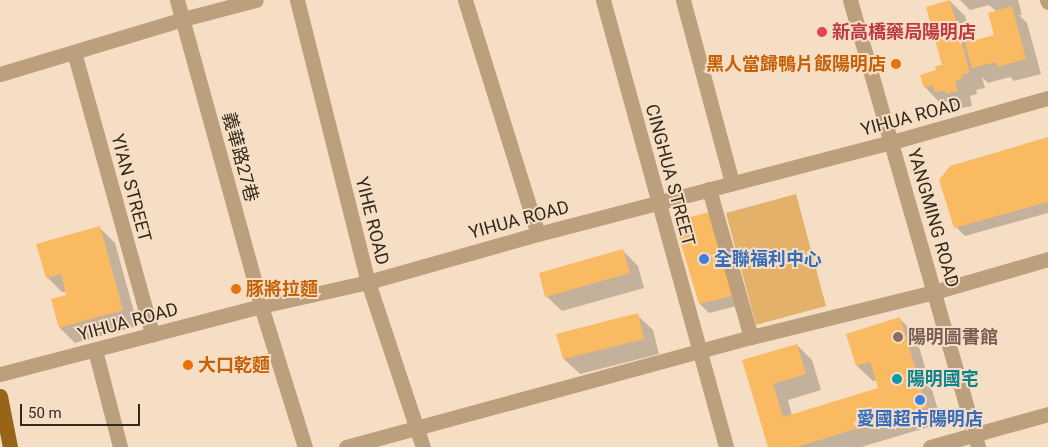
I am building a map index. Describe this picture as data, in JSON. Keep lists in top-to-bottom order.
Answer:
{
  "streets": {
    "street": [
      "YIHUA ROAD",
      "義華路27巷",
      "CINGHUA STREET",
      "YI'AN STREET",
      "YANGMING ROAD",
      "YIHE ROAD"
    ]
  },
  "crossings": [
    ["YIHUA ROAD", "義華路27巷"],
    ["YIHUA ROAD", "CINGHUA STREET"],
    ["YIHUA ROAD", "YI'AN STREET"],
    ["YIHUA ROAD", "YANGMING ROAD"],
    ["YIHUA ROAD", "YIHE ROAD"]
  ],
  "places": [
    "新高橋藥局陽明店",
    "黑人當歸鴨片飯陽明店",
    "全聯福利中心",
    "豚將拉麵",
    "陽明圖書館",
    "大口乾麵",
    "陽明國宅",
    "愛國超市陽明店"
  ],
  "scale_bar": "50 m"
}
